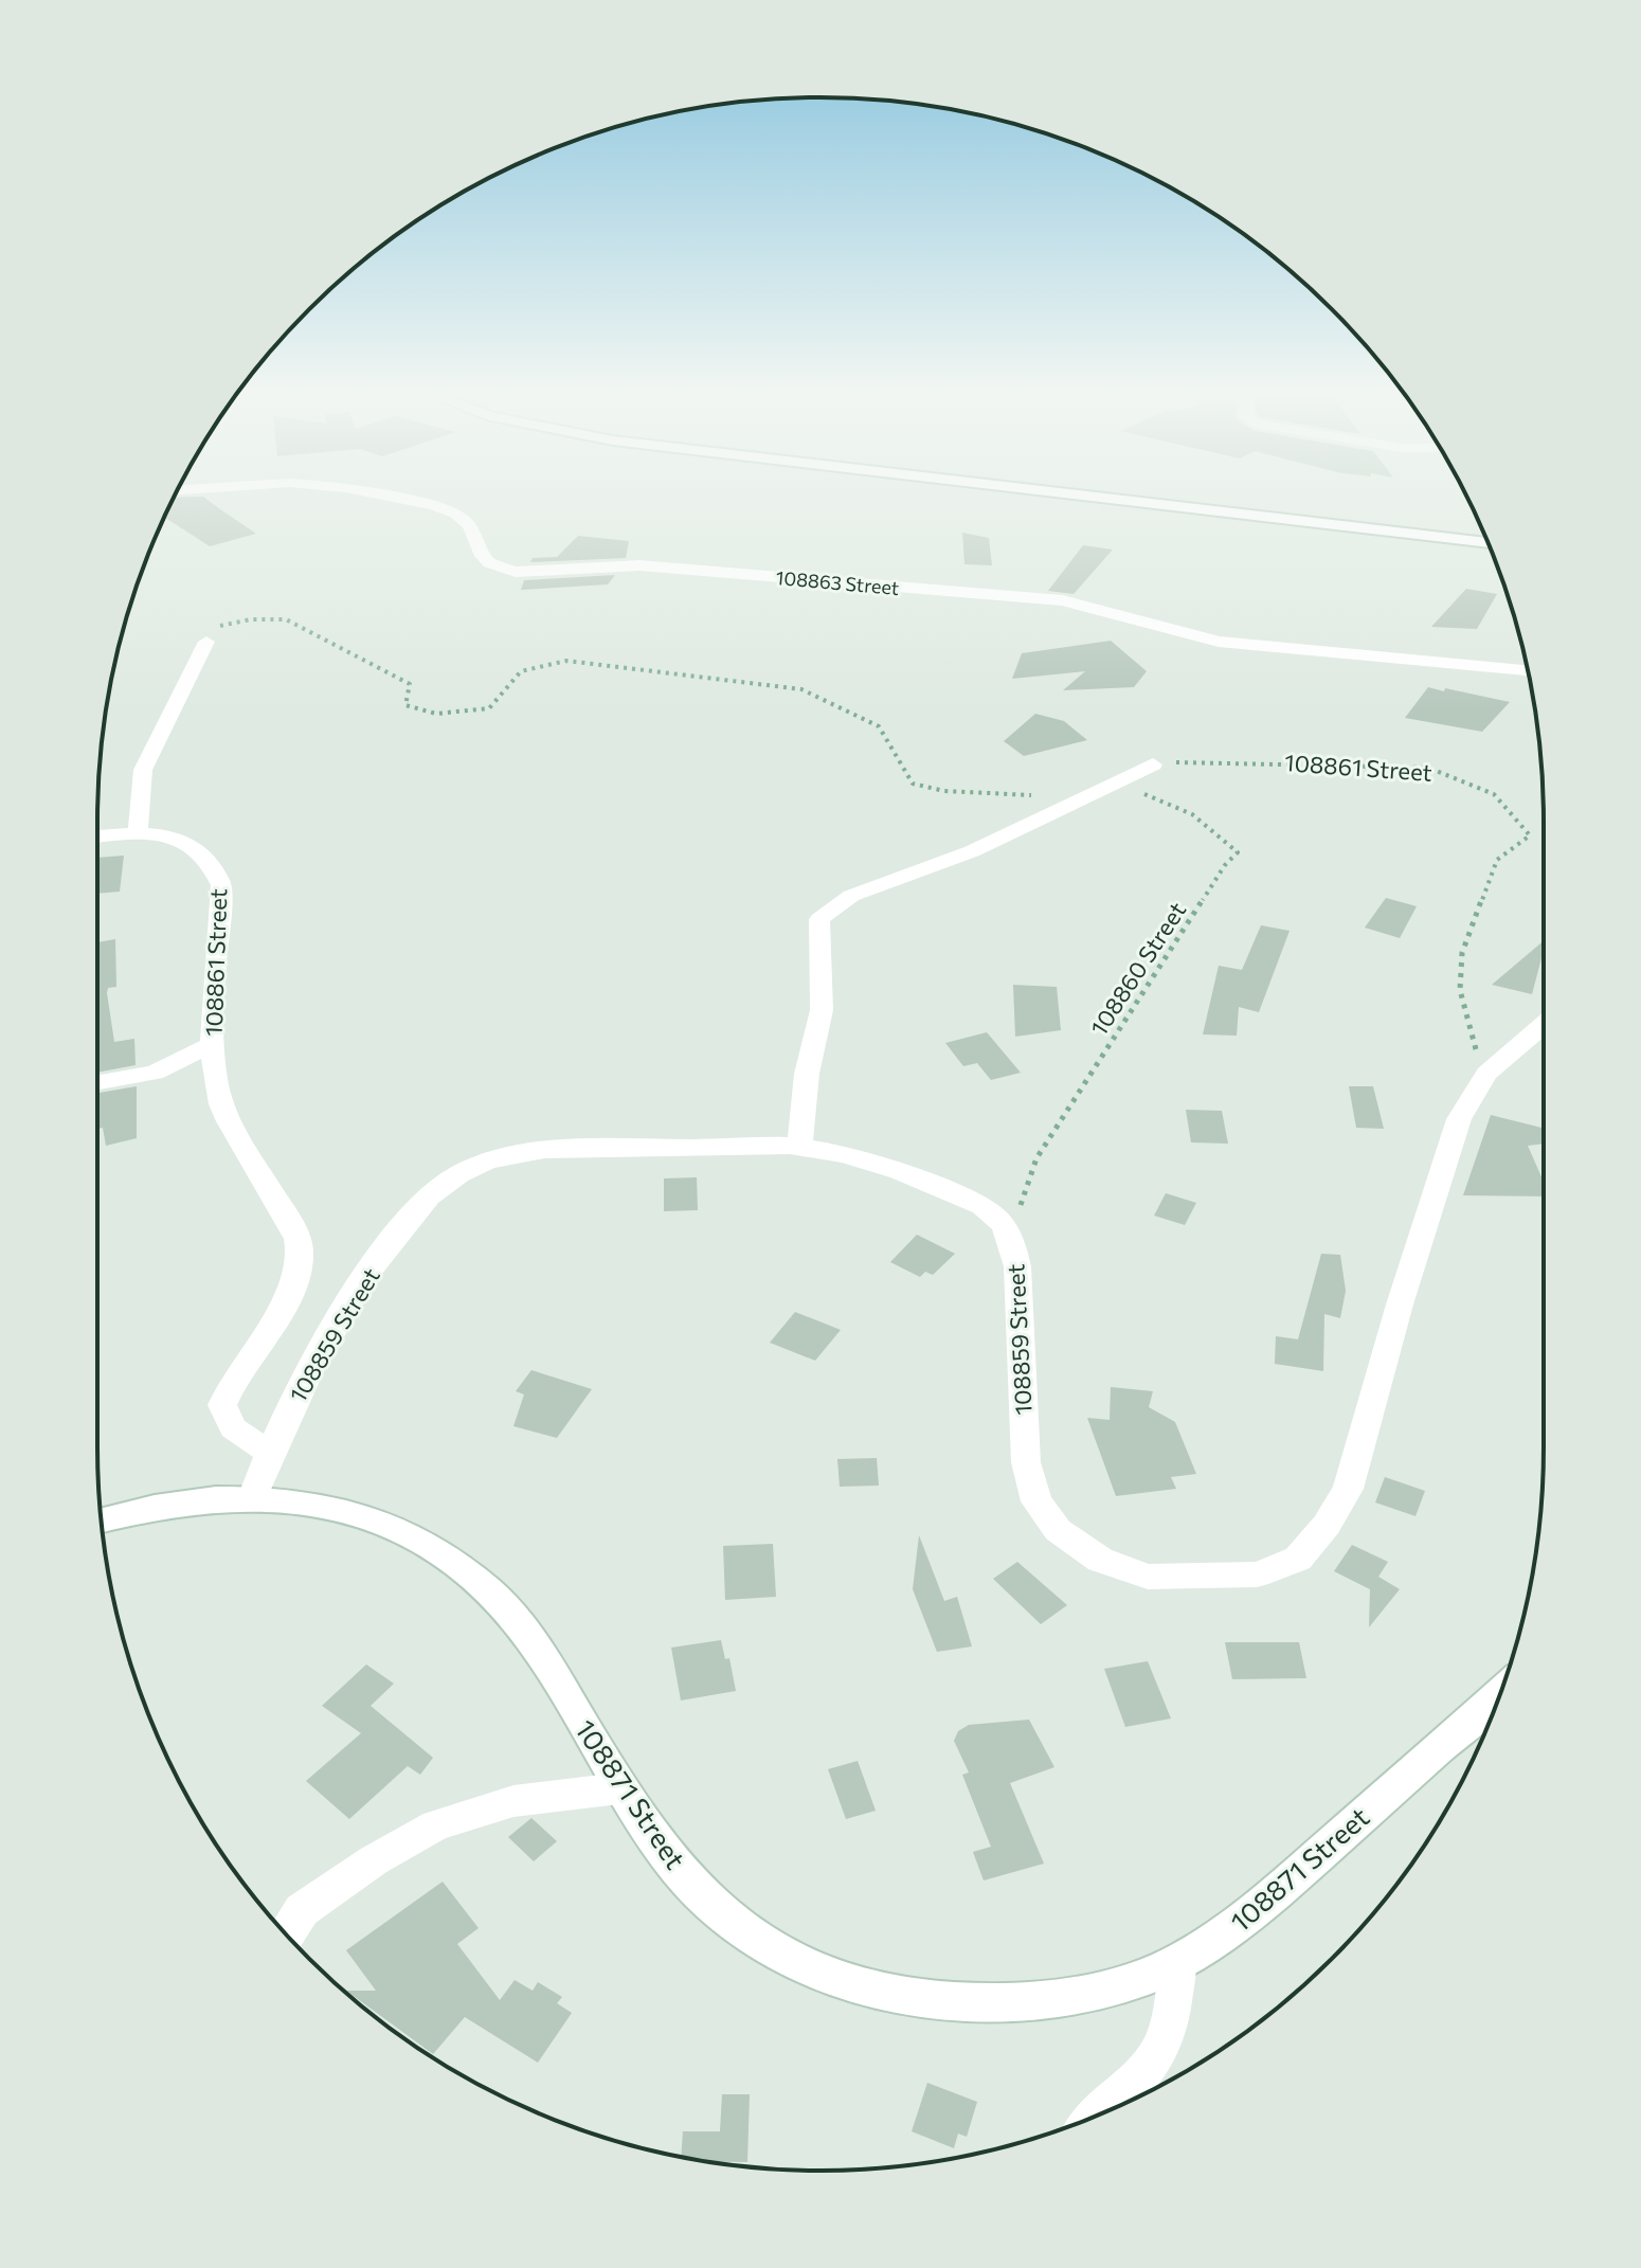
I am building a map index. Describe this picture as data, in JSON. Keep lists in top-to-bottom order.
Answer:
{
  "streets": {
    "street": [
      "108863 Street",
      "108861 Street",
      "108859 Street",
      "108871 Street"
    ],
    "path": ["108860 Street"]
  },
  "crossings": [
    ["108861 Street", "108859 Street"],
    ["108860 Street", "108859 Street"],
    ["108859 Street", "108871 Street"]
  ]
}
